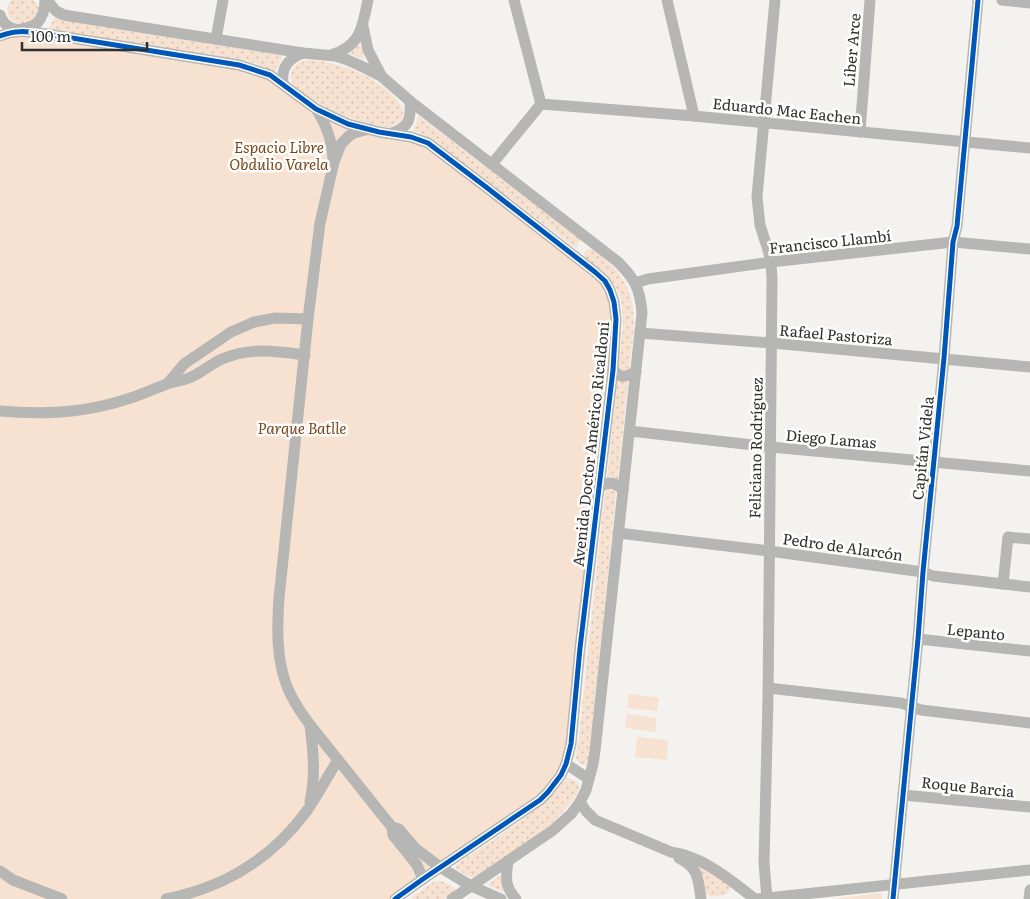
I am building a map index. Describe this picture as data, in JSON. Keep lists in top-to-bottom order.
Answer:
{
  "streets": {
    "street": [
      "Líber Arce",
      "Eduardo Mac Eachen",
      "Francisco Llambí",
      "Rafael Pastoriza",
      "Diego Lamas",
      "Avenida Doctor Américo Ricaldoni",
      "Feliciano Rodríguez",
      "Capitán Videla",
      "Pedro de Alarcón",
      "Lepanto",
      "Roque Barcia"
    ]
  },
  "crossings": [
    ["Líber Arce", "Eduardo Mac Eachen"],
    ["Eduardo Mac Eachen", "Feliciano Rodríguez"],
    ["Eduardo Mac Eachen", "Capitán Videla"],
    ["Francisco Llambí", "Feliciano Rodríguez"],
    ["Francisco Llambí", "Capitán Videla"],
    ["Rafael Pastoriza", "Feliciano Rodríguez"],
    ["Rafael Pastoriza", "Capitán Videla"],
    ["Diego Lamas", "Feliciano Rodríguez"],
    ["Diego Lamas", "Capitán Videla"],
    ["Feliciano Rodríguez", "Pedro de Alarcón"],
    ["Capitán Videla", "Pedro de Alarcón"],
    ["Capitán Videla", "Lepanto"],
    ["Capitán Videla", "Roque Barcia"]
  ],
  "parks": ["Espacio Libre Obdulio Varela", "Parque Batlle"],
  "scale_bar": "100 m"
}
